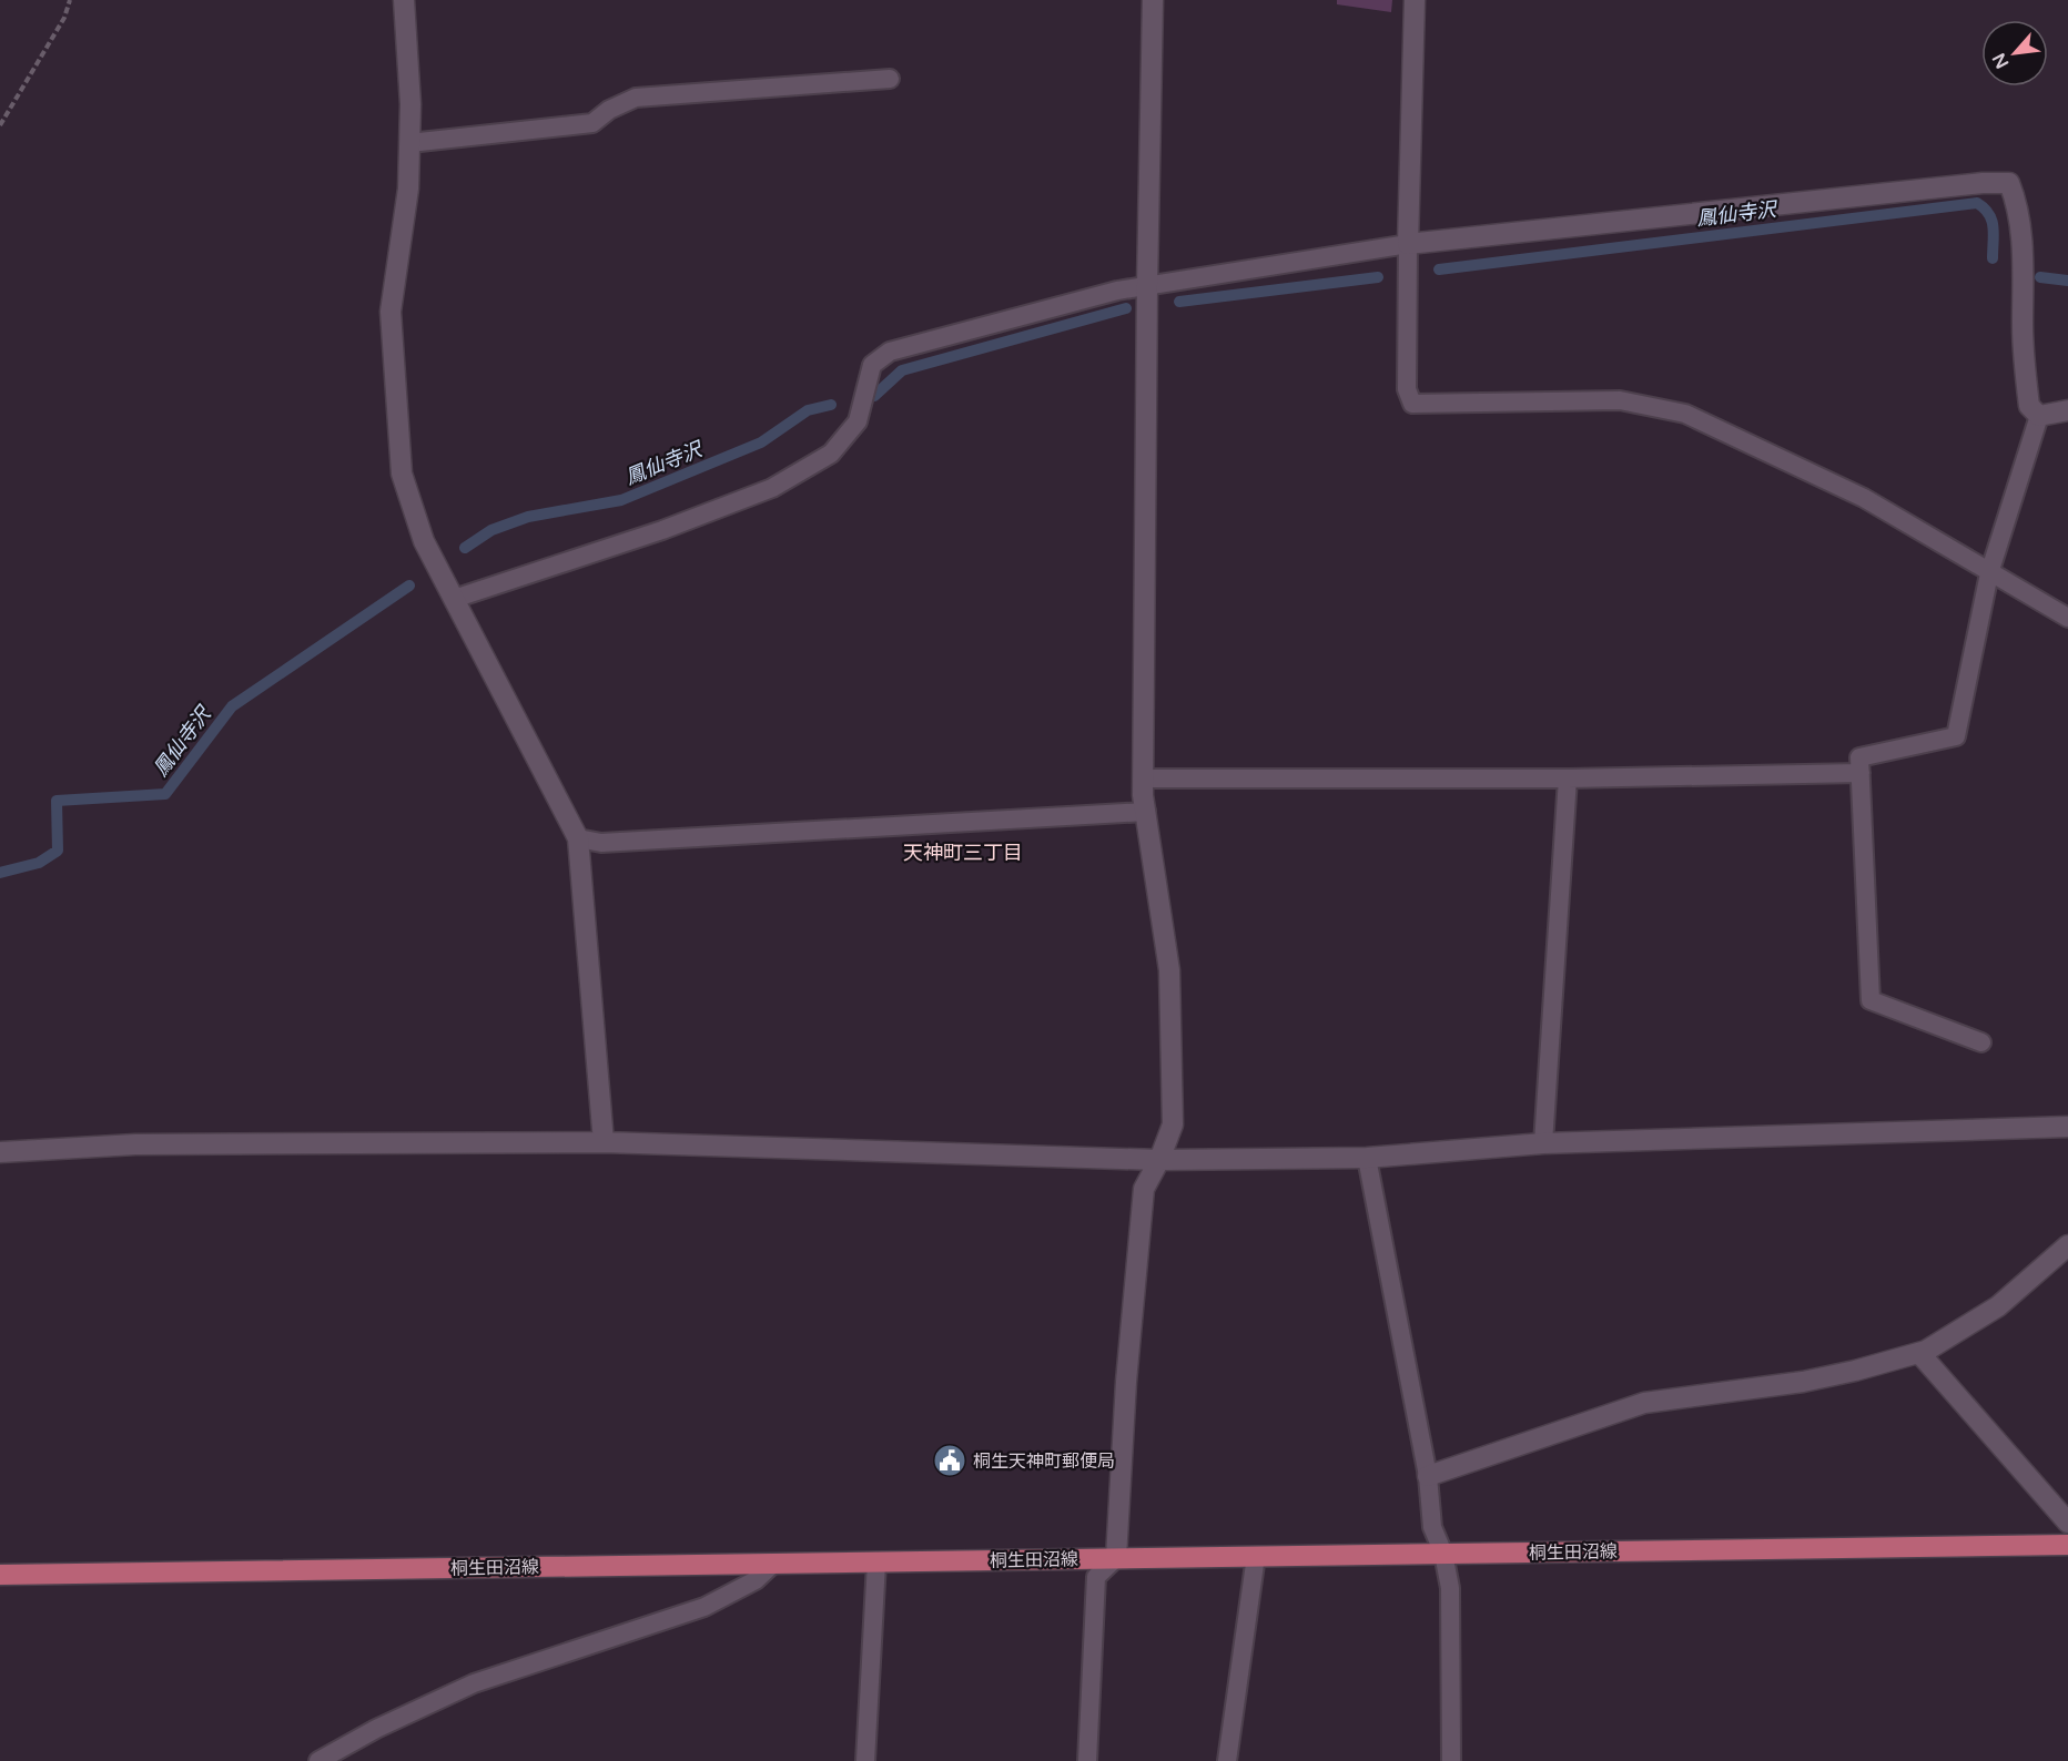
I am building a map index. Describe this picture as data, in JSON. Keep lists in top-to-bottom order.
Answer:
{
  "streets": {
    "main road": ["桐生田沼線"]
  },
  "districts": ["天神町三丁目"],
  "water": ["鳳仙寺沢"],
  "places": {
    "public building": ["桐生天神町郵便局"]
  },
  "north": "bottom left"
}
